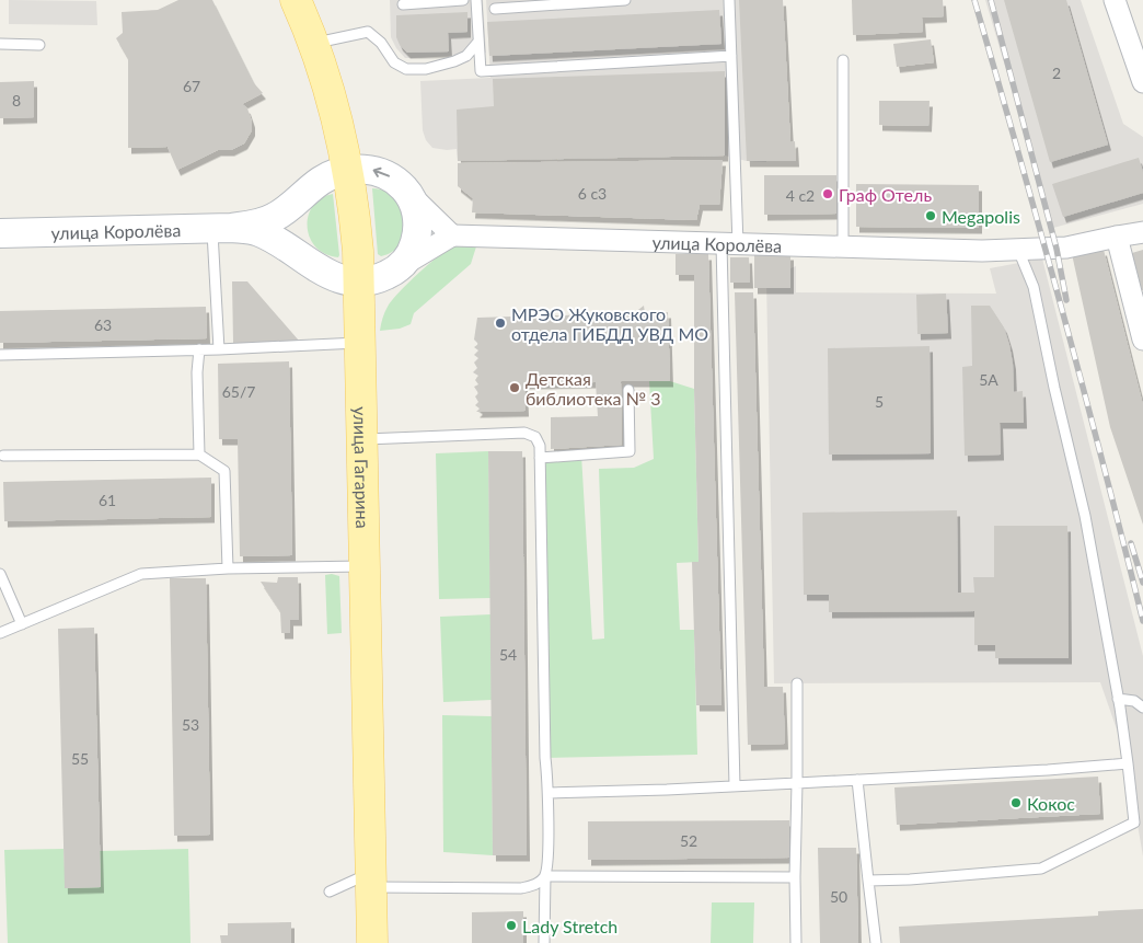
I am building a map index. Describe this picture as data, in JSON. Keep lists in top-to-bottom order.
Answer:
{
  "streets": {
    "main road": ["улица Королёва", "улица Гагарина"]
  },
  "places": [
    "Граф Отель",
    "Megapolis",
    "МРЭО Жуковского отдела ГИБДД УВД МО",
    "Детская библиотека № 3",
    "Кокос",
    "Lady Stretch"
  ],
  "house_numbers": [
    "2",
    "67",
    "8",
    "6 с3",
    "4 с2",
    "63",
    "5А",
    "65/7",
    "5",
    "61",
    "54",
    "53",
    "55",
    "52",
    "50"
  ]
}
